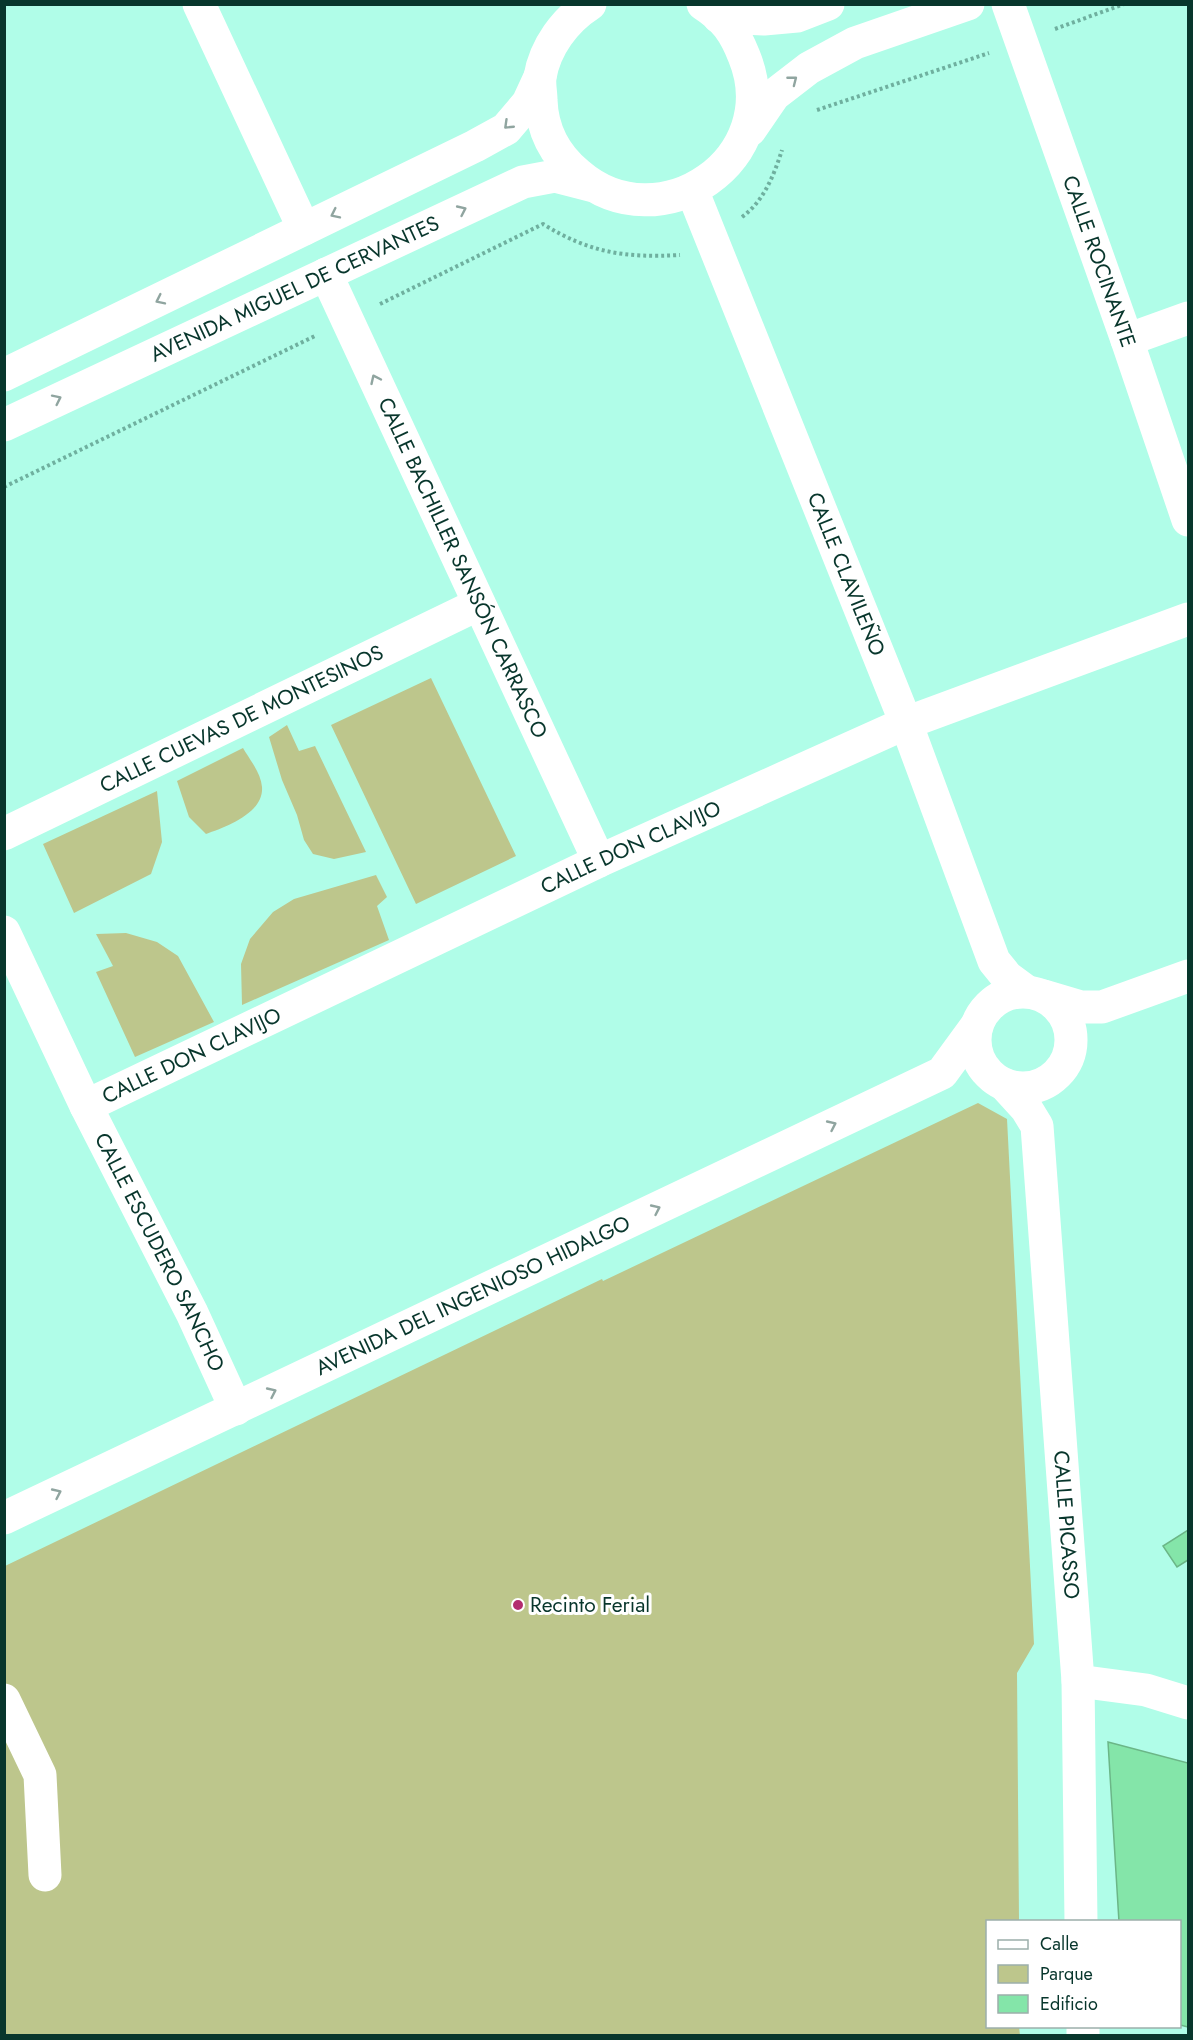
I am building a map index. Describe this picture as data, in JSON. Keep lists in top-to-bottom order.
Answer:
{
  "streets": {
    "street": [
      "CALLE ROCINANTE",
      "AVENIDA MIGUEL DE CERVANTES",
      "CALLE BACHILLER SANSÓN CARRASCO",
      "CALLE CLAVILEÑO",
      "CALLE CUEVAS DE MONTESINOS",
      "CALLE DON CLAVIJO",
      "CALLE ESCUDERO SANCHO",
      "AVENIDA DEL INGENIOSO HIDALGO",
      "CALLE PICASSO"
    ]
  },
  "crossings": [
    ["AVENIDA MIGUEL DE CERVANTES", "CALLE BACHILLER SANSÓN CARRASCO"],
    ["CALLE BACHILLER SANSÓN CARRASCO", "CALLE CUEVAS DE MONTESINOS"],
    ["CALLE BACHILLER SANSÓN CARRASCO", "CALLE DON CLAVIJO"],
    ["CALLE CLAVILEÑO", "CALLE DON CLAVIJO"],
    ["CALLE CLAVILEÑO", "AVENIDA DEL INGENIOSO HIDALGO"],
    ["CALLE CLAVILEÑO", "CALLE PICASSO"],
    ["CALLE DON CLAVIJO", "CALLE ESCUDERO SANCHO"],
    ["CALLE ESCUDERO SANCHO", "AVENIDA DEL INGENIOSO HIDALGO"],
    ["AVENIDA DEL INGENIOSO HIDALGO", "CALLE PICASSO"]
  ],
  "one_way": ["CALLE BACHILLER SANSÓN CARRASCO", "AVENIDA DEL INGENIOSO HIDALGO"],
  "places": ["Recinto Ferial"],
  "legend": ["Calle", "Parque", "Edificio"]
}
